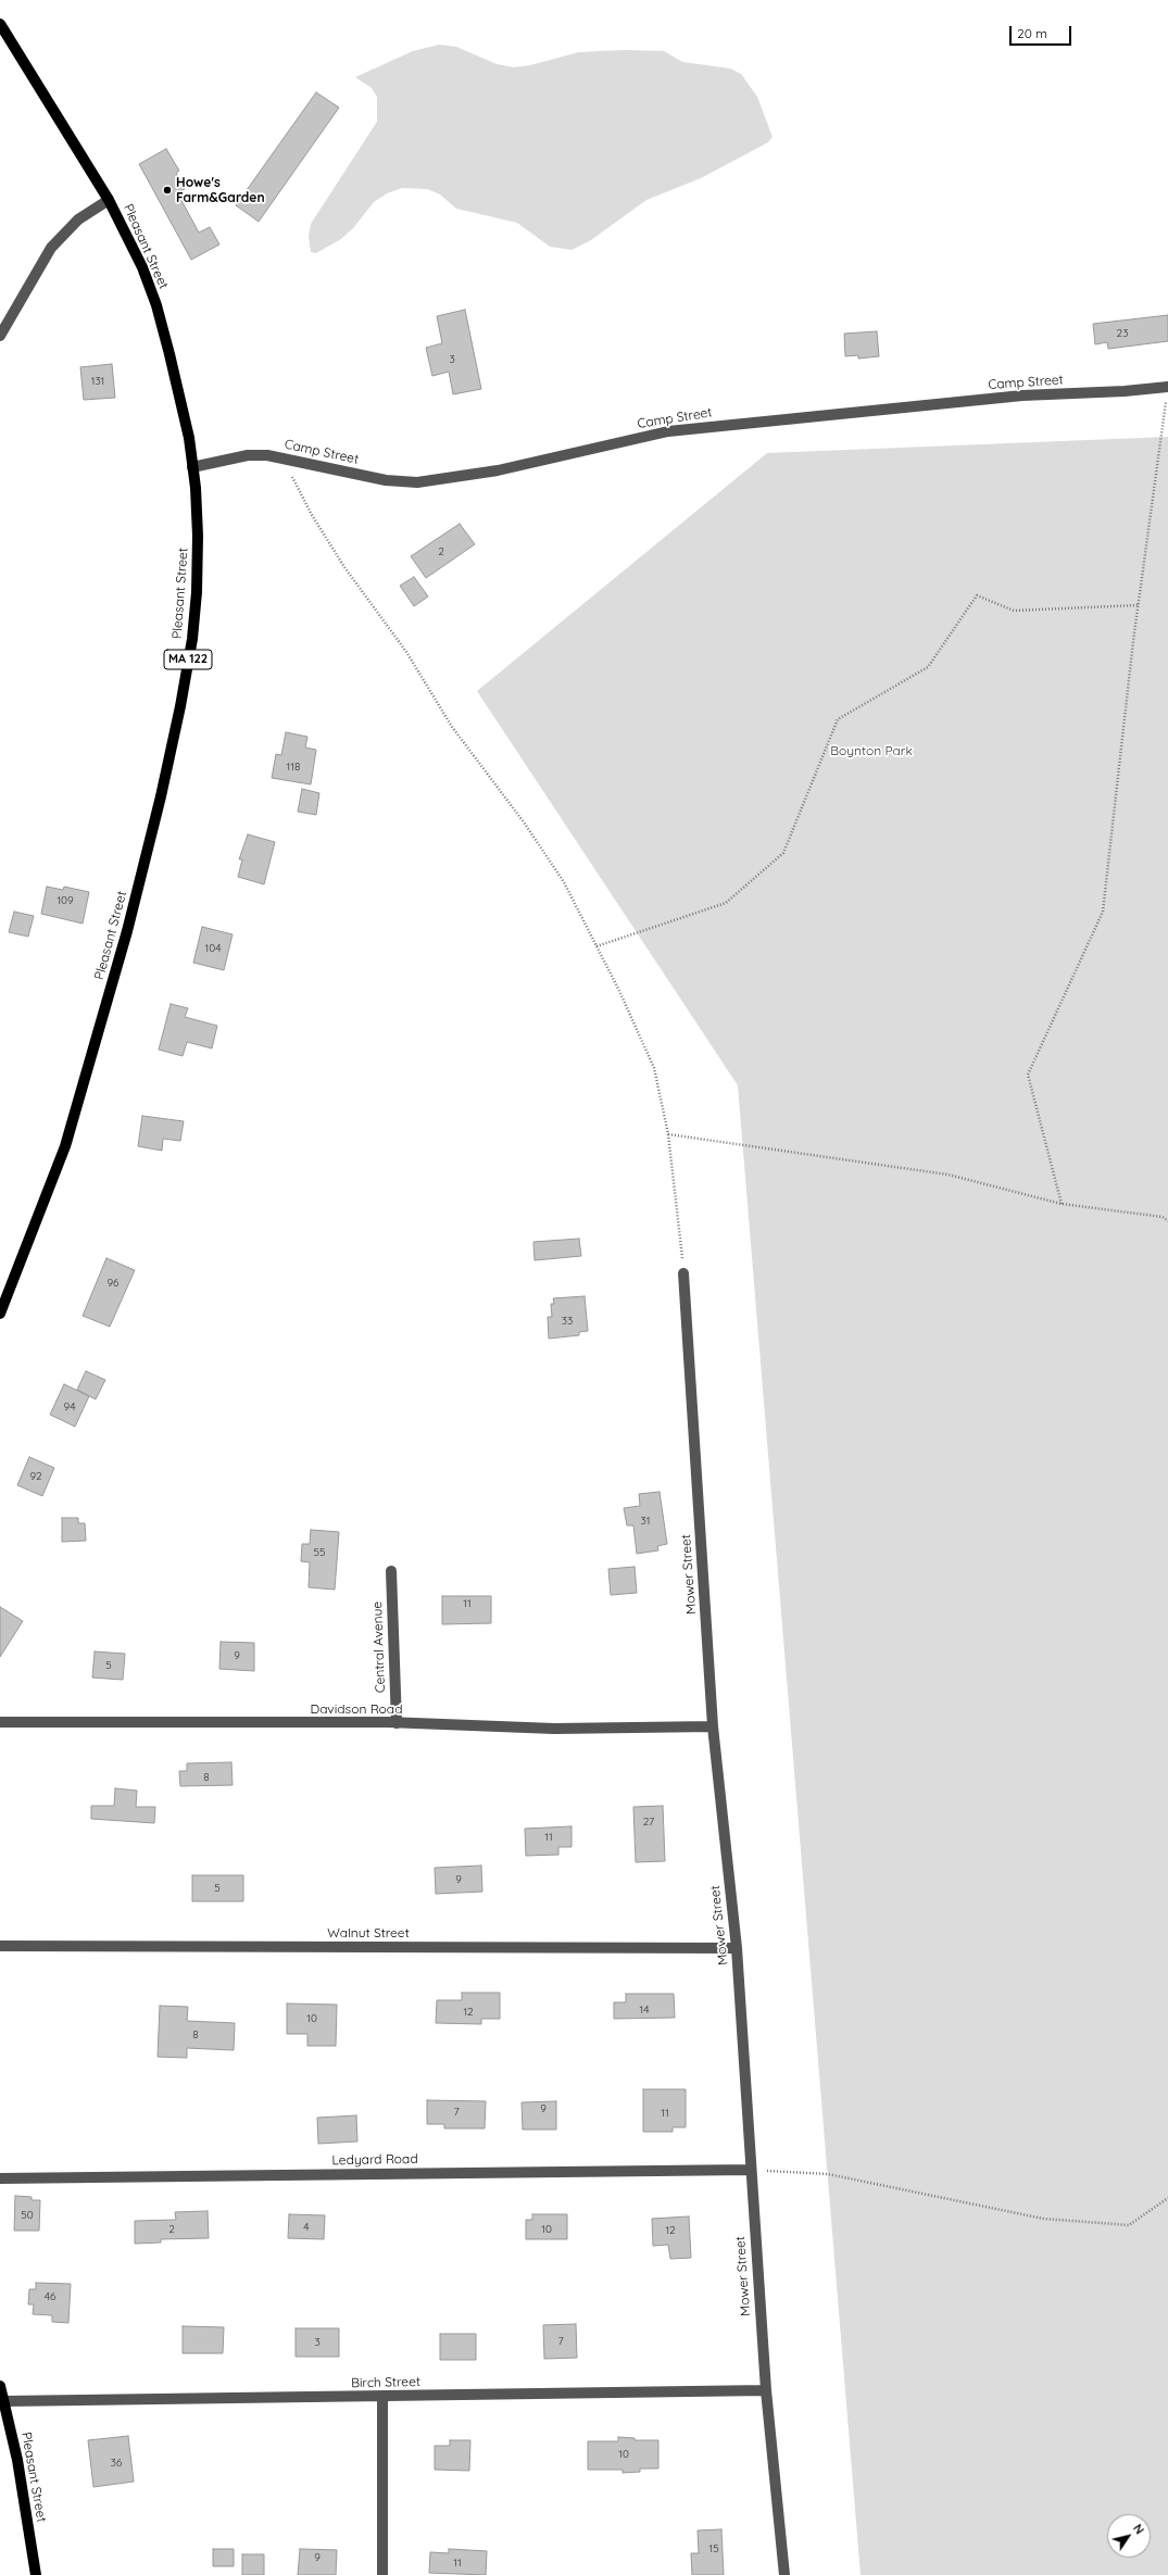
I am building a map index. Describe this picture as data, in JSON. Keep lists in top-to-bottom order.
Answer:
{
  "streets": {
    "main road": ["Pleasant Street", "MA 122"],
    "street": [
      "Camp Street",
      "Mower Street",
      "Central Avenue",
      "Davidson Road",
      "Walnut Street",
      "Ledyard Road",
      "Birch Street"
    ]
  },
  "crossings": [
    ["Pleasant Street", "Camp Street"],
    ["Pleasant Street", "Birch Street"],
    ["Mower Street", "Davidson Road"],
    ["Mower Street", "Walnut Street"],
    ["Mower Street", "Ledyard Road"],
    ["Mower Street", "Birch Street"],
    ["Central Avenue", "Davidson Road"]
  ],
  "parks": ["Boynton Park"],
  "places": ["Howe's Farm&Garden"],
  "house_numbers": [
    "23",
    "3",
    "131",
    "2",
    "118",
    "109",
    "104",
    "96",
    "33",
    "94",
    "92",
    "31",
    "55",
    "11",
    "9",
    "5",
    "8",
    "27",
    "11",
    "9",
    "5",
    "14",
    "12",
    "10",
    "8",
    "9",
    "7",
    "11",
    "50",
    "4",
    "2",
    "10",
    "12",
    "46",
    "7",
    "3",
    "10",
    "36",
    "15",
    "9",
    "11"
  ],
  "scale_bar": "20 m",
  "north": "top right"
}
